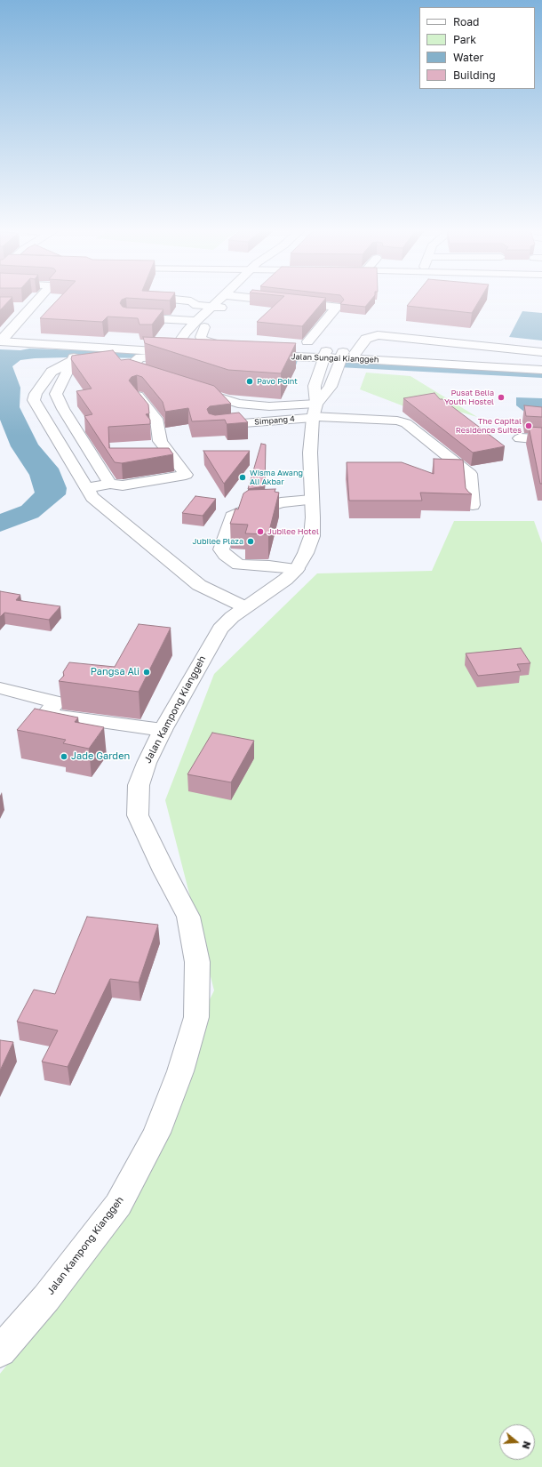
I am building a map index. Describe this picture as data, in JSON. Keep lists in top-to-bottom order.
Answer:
{
  "streets": {
    "main road": ["Jalan Sungai Kianggeh", "Simpang 4", "Jalan Kampong Kianggeh"]
  },
  "crossings": [
    ["Jalan Sungai Kianggeh", "Jalan Kampong Kianggeh"],
    ["Simpang 4", "Jalan Kampong Kianggeh"]
  ],
  "places": [
    "Pavo Point",
    "Pusat Belia Youth Hostel",
    "The Capital Residence Suites",
    "Wisma Awang Ali Akbar",
    "Jubilee Hotel",
    "Jubilee Plaza",
    "Pangsa Ali",
    "Jade Garden"
  ],
  "legend": [
    "Road",
    "Park",
    "Water",
    "Building"
  ],
  "north": "right"
}
